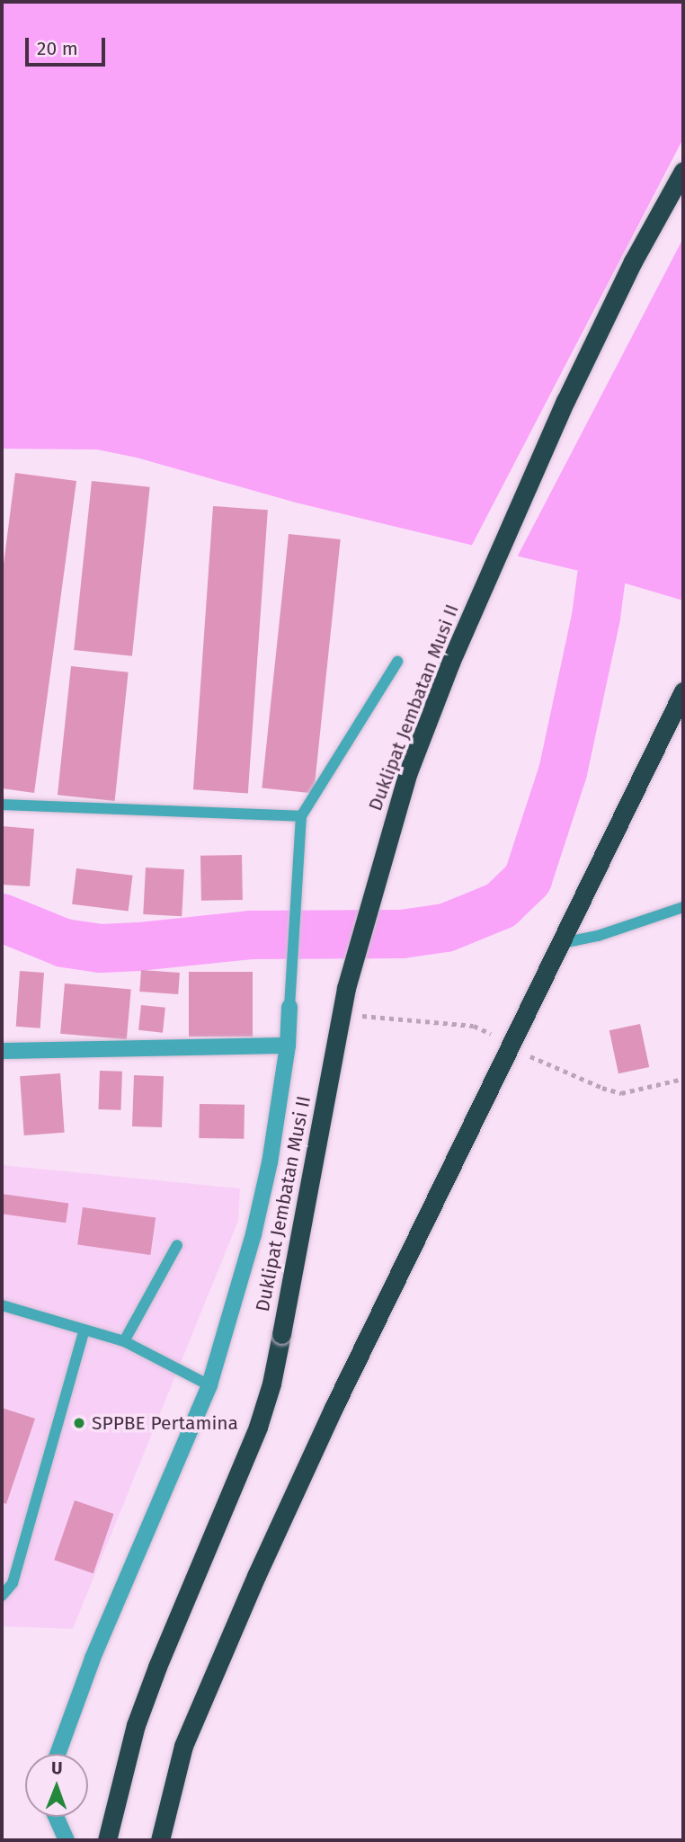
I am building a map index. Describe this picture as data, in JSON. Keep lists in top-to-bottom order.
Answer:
{
  "streets": {
    "highway": ["Duklipat Jembatan Musi II"]
  },
  "places": ["SPPBE Pertamina"],
  "scale_bar": "20 m",
  "north": "top"
}
